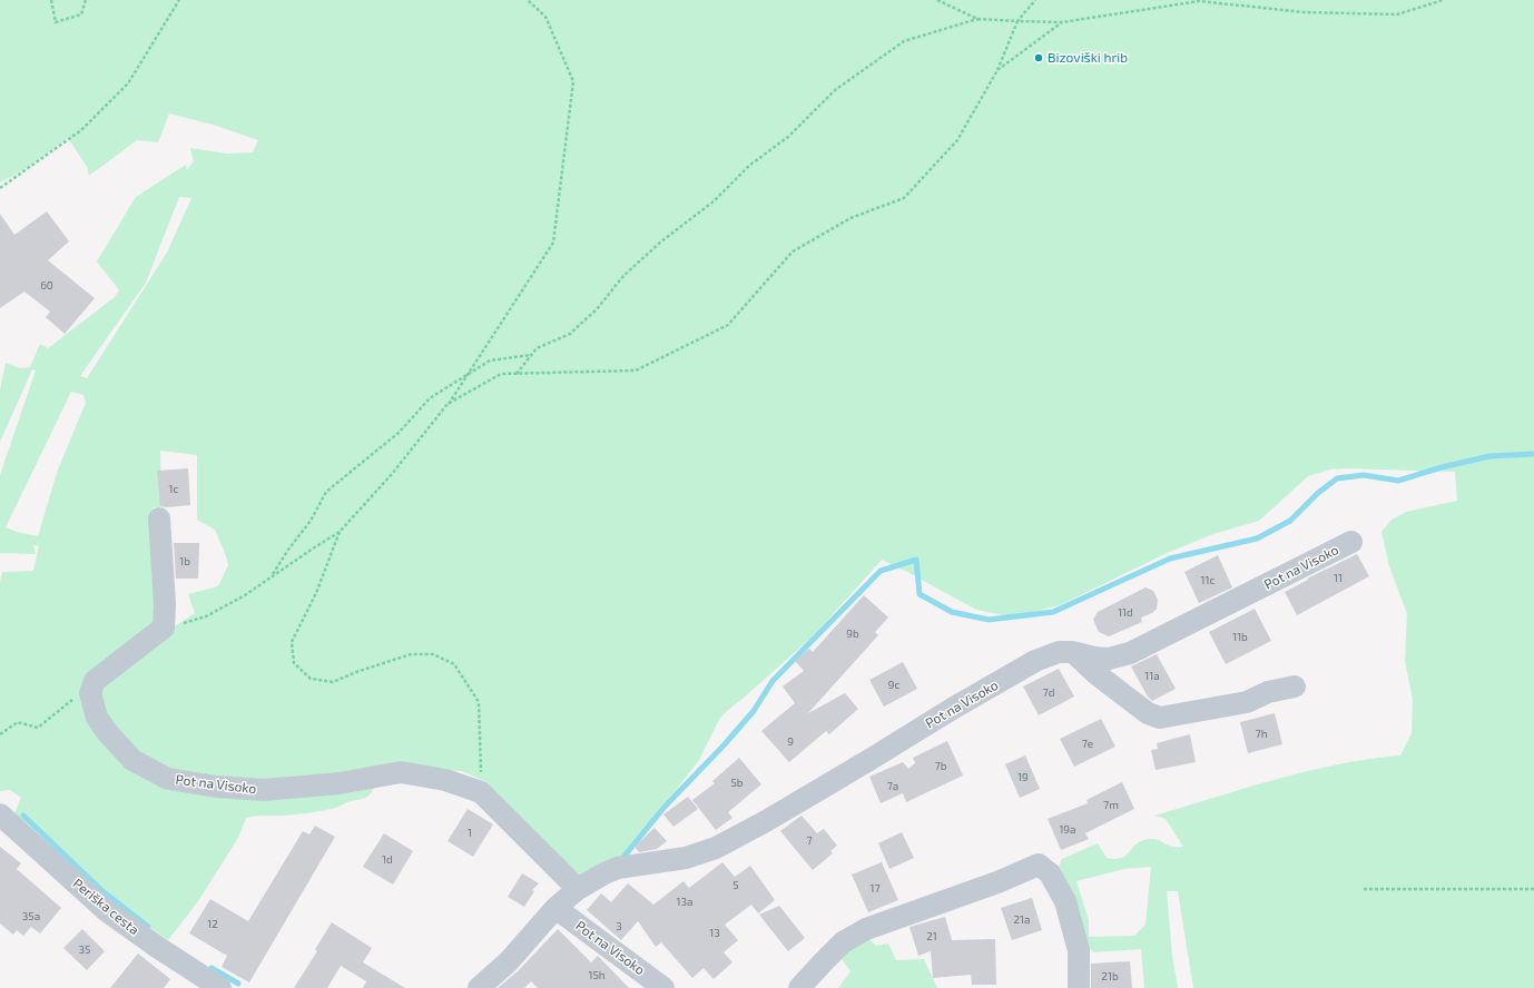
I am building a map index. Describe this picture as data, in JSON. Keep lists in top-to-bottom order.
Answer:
{
  "streets": {
    "street": ["Pot na Visoko", "Periška cesta"]
  },
  "places": ["Bizoviški hrib"],
  "house_numbers": [
    "60",
    "1c",
    "1b",
    "11",
    "11c",
    "11d",
    "9b",
    "11b",
    "11a",
    "9c",
    "7d",
    "7h",
    "9",
    "7e",
    "7b",
    "19",
    "5b",
    "7a",
    "7m",
    "19a",
    "1",
    "7",
    "1d",
    "5",
    "17",
    "13a",
    "35a",
    "21a",
    "12",
    "3",
    "13",
    "21",
    "35",
    "15h",
    "21b"
  ]
}
